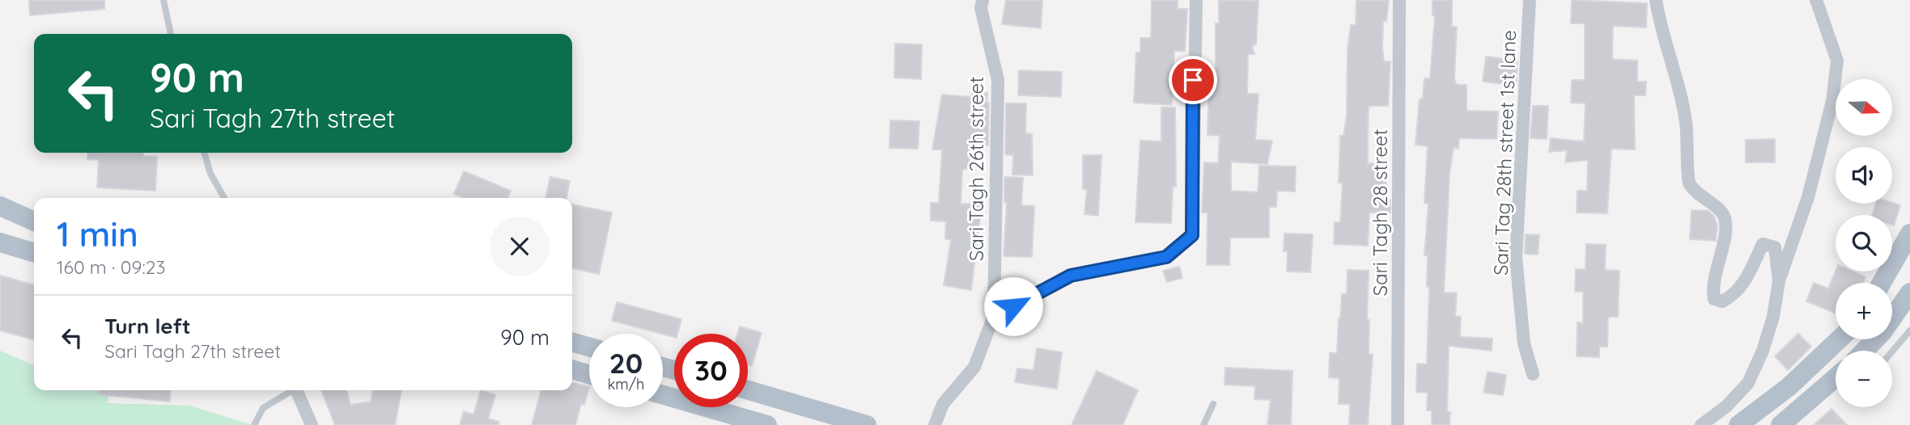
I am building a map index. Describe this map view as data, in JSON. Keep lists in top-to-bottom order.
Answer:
{
  "streets": {
    "street": ["Sari Tag 28th street 1st lane", "Sari Tagh 26th street", "Sari Tagh 28 street"]
  },
  "north": "right",
  "page": {
    "turn": ["90 m", "Sari Tagh 27th street"],
    "map_buttons": ["+", "−"],
    "heading": ["1 min", "160 m · 09:23"],
    "list": [
      {
        "name": "Turn left",
        "note": "Sari Tagh 27th street",
        "value": "90 m"
      }
    ],
    "speed": "20 km/h",
    "limit": "30"
  }
}
